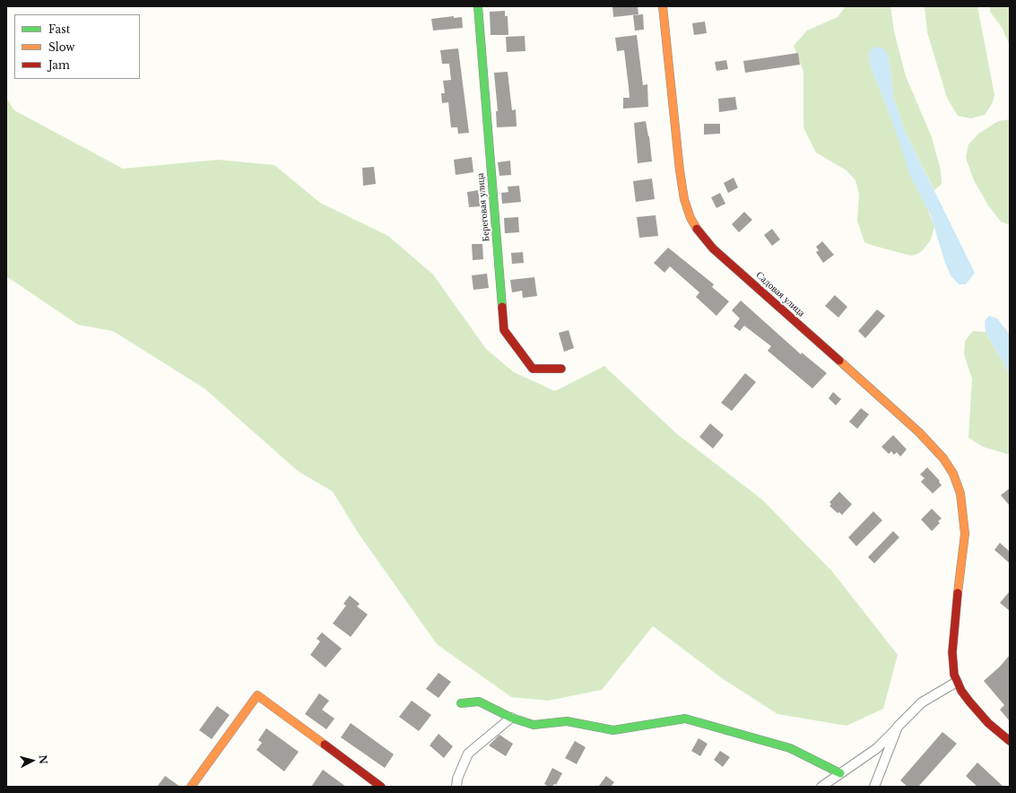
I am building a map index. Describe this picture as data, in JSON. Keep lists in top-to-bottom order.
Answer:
{
  "streets": {
    "street": ["Береговая улица", "Садовая улица"]
  },
  "legend": ["Fast", "Slow", "Jam"],
  "north": "right"
}
